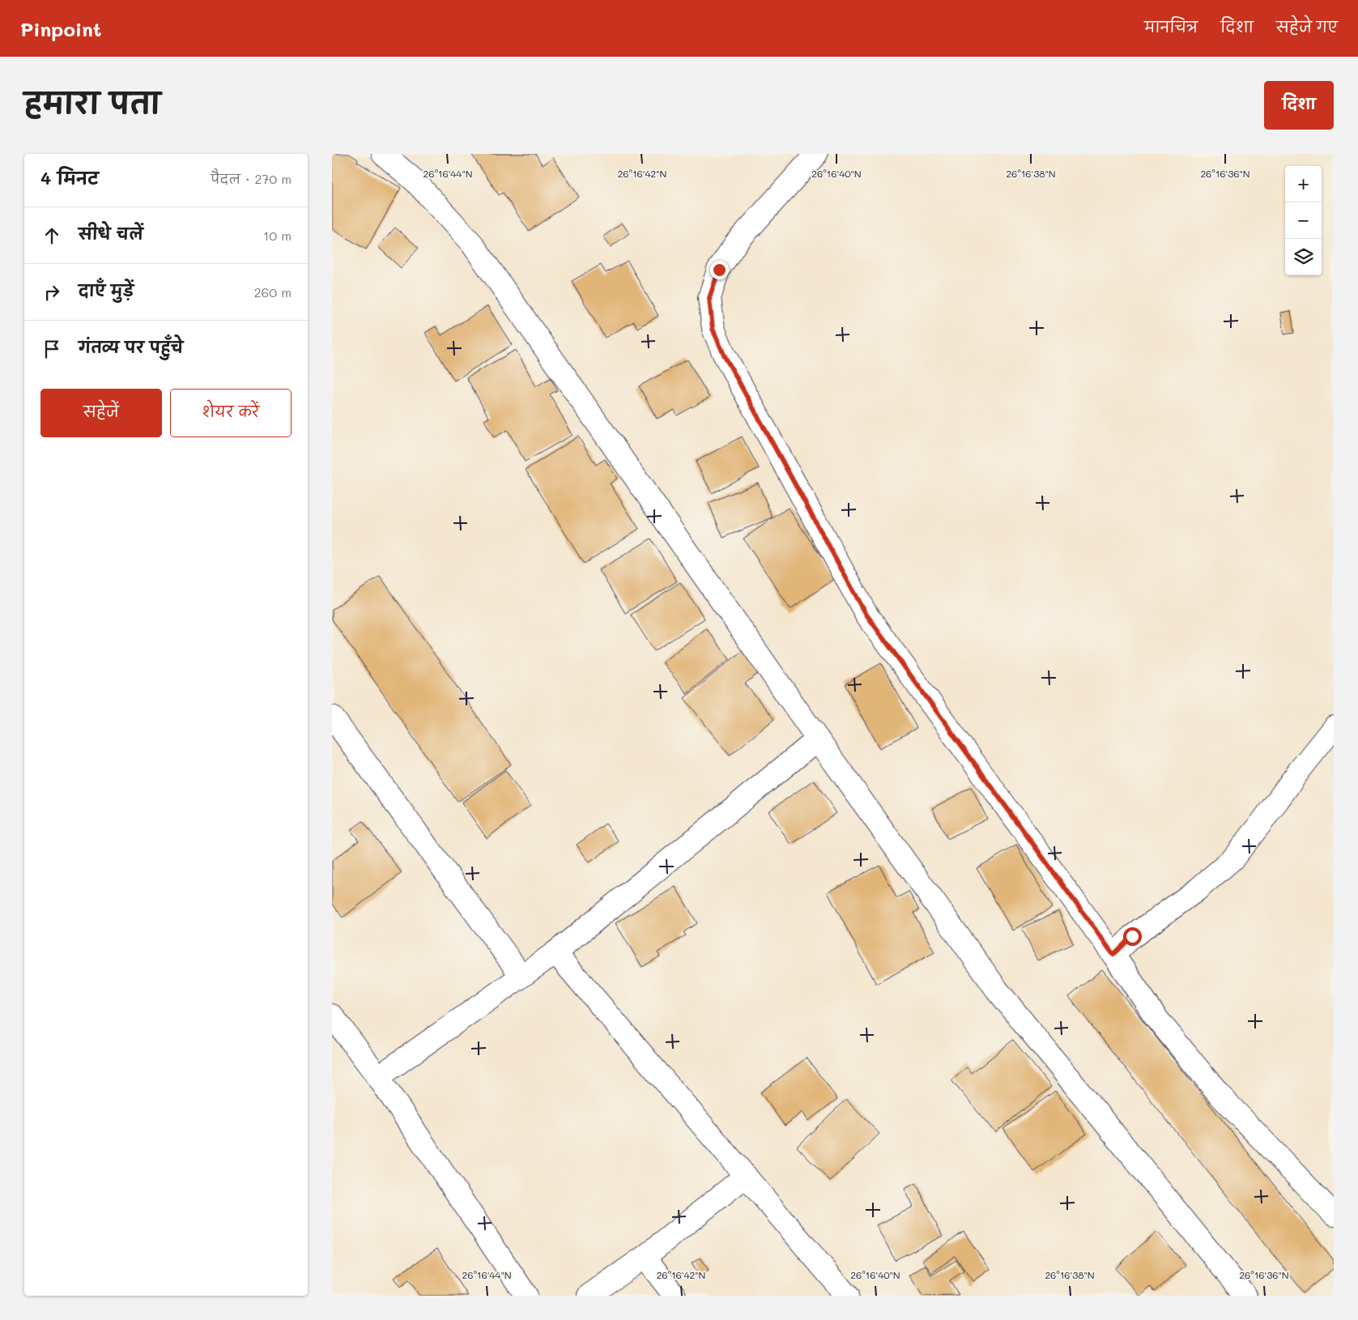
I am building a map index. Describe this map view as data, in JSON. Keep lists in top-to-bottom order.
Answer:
{
  "page": {
    "header": "Pinpoint",
    "nav": ["मानचित्र", "दिशा", "सहेजे गए"],
    "title": "हमारा पता",
    "buttons": [
      "दिशा",
      ["सहेजें", "शेयर करें"]
    ],
    "heading": ["4 मिनट", "पैदल · 270 m"],
    "map_buttons": ["+", "−"],
    "list": [
      ["सीधे चलें", "10 m"],
      ["दाएँ मुड़ें", "260 m"],
      "गंतव्य पर पहुँचे"
    ]
  },
  "coordinates": [
    "26°16'44\"N",
    "26°16'42\"N",
    "26°16'40\"N",
    "26°16'38\"N",
    "26°16'36\"N"
  ]
}
